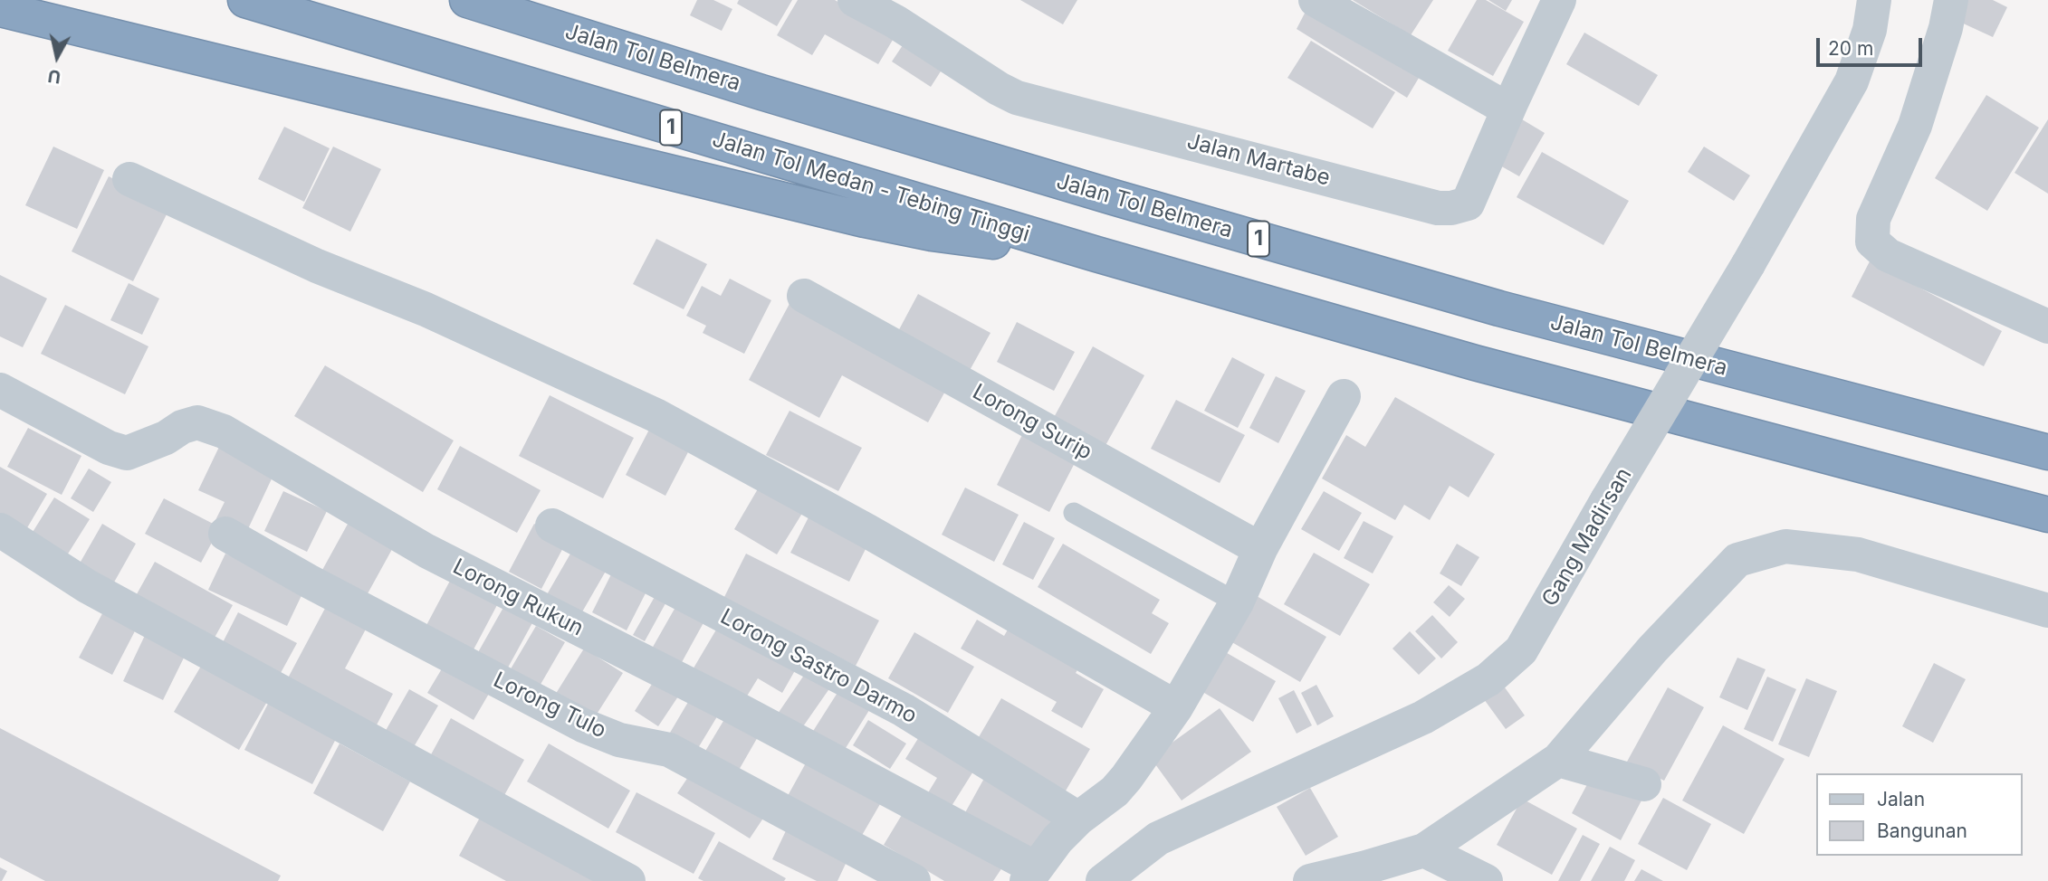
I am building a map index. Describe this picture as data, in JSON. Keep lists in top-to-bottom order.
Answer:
{
  "streets": {
    "highway": ["Jalan Tol Belmera", "1", "Jalan Tol Medan - Tebing Tinggi"],
    "street": [
      "Jalan Martabe",
      "Lorong Surip",
      "Gang Madirsan",
      "Lorong Rukun",
      "Lorong Sastro Darmo",
      "Lorong Tulo"
    ]
  },
  "crossings": [
    ["1", "Jalan Tol Medan - Tebing Tinggi"]
  ],
  "legend": ["Jalan", "Bangunan"],
  "scale_bar": "20 m",
  "north": "bottom"
}
